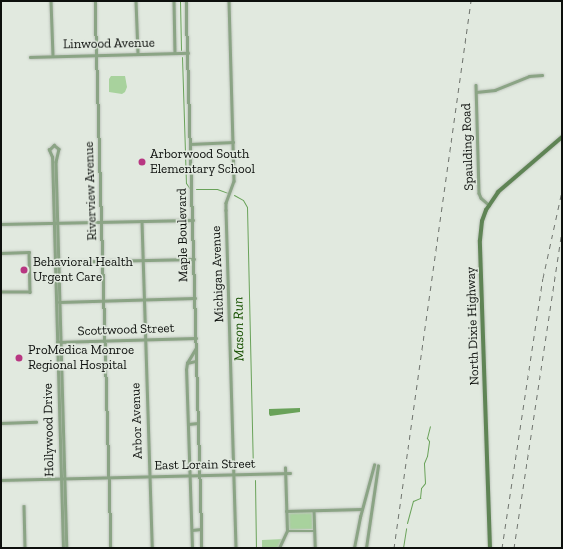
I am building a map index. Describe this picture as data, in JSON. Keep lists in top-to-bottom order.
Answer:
{
  "streets": {
    "main road": ["North Dixie Highway"],
    "street": [
      "Linwood Avenue",
      "Spaulding Road",
      "Riverview Avenue",
      "Maple Boulevard",
      "Michigan Avenue",
      "Scottwood Street",
      "Arbor Avenue",
      "Hollywood Drive",
      "East Lorain Street"
    ]
  },
  "crossings": [
    ["Linwood Avenue", "Riverview Avenue"],
    ["Linwood Avenue", "Maple Boulevard"],
    ["Spaulding Road", "North Dixie Highway"],
    ["Riverview Avenue", "Scottwood Street"],
    ["Riverview Avenue", "East Lorain Street"],
    ["Maple Boulevard", "Scottwood Street"],
    ["Maple Boulevard", "East Lorain Street"],
    ["Michigan Avenue", "East Lorain Street"],
    ["Scottwood Street", "Arbor Avenue"],
    ["Scottwood Street", "Hollywood Drive"],
    ["Arbor Avenue", "East Lorain Street"],
    ["Hollywood Drive", "East Lorain Street"]
  ],
  "water": ["Mason Run"],
  "places": ["Arborwood South Elementary School", "Behavioral Health Urgent Care", "ProMedica Monroe Regional Hospital"]
}
